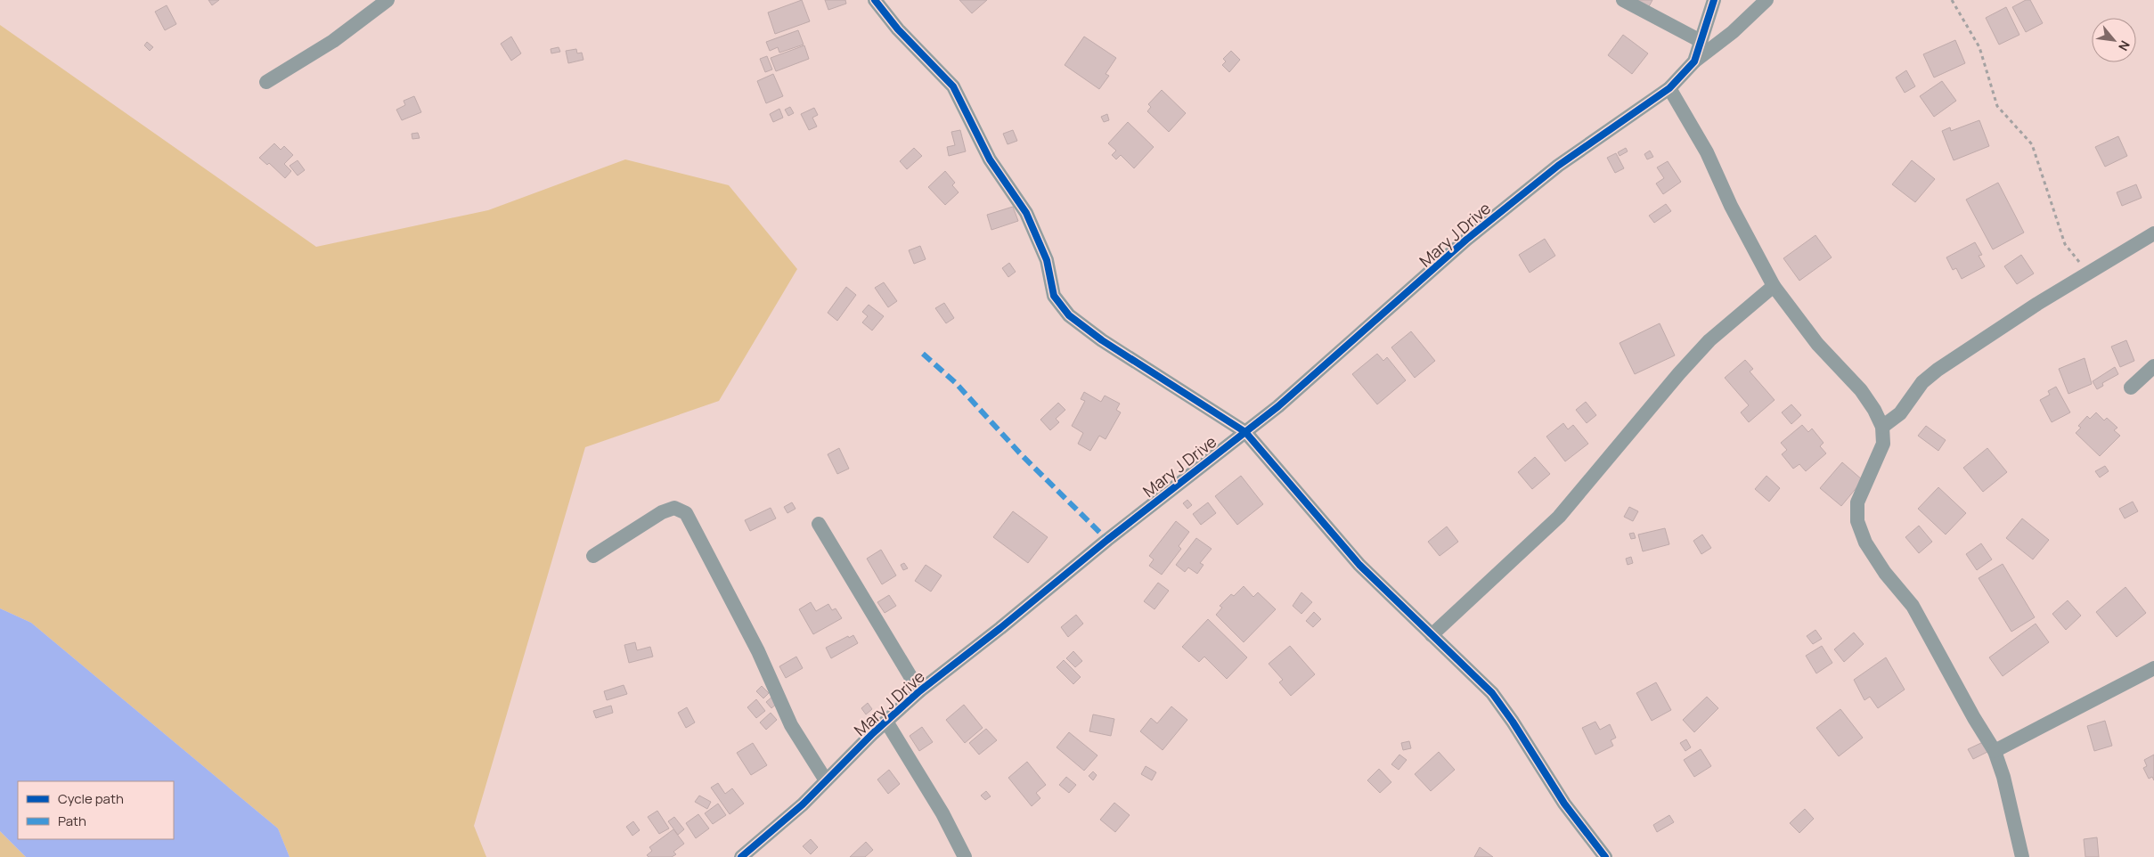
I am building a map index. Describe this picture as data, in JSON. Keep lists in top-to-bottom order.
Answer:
{
  "streets": {
    "street": ["Mary J Drive"]
  },
  "legend": ["Cycle path", "Path"],
  "north": "bottom right"
}
